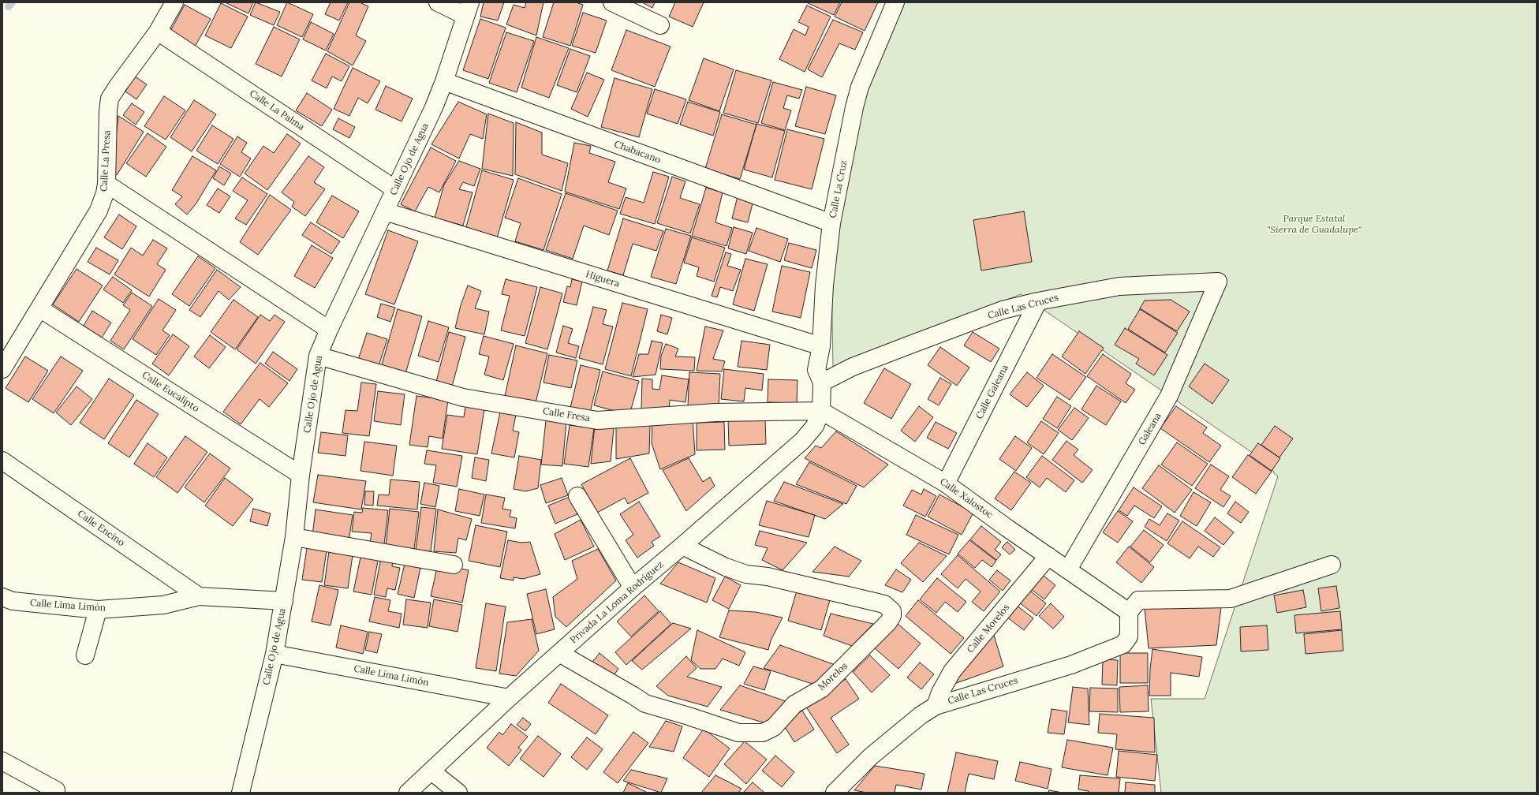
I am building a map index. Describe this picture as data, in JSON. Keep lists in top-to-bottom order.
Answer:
{
  "streets": {
    "street": [
      "Calle La Palma",
      "Chabacano",
      "Calle Ojo de Agua",
      "Calle La Presa",
      "Calle La Cruz",
      "Higuera",
      "Calle Las Cruces",
      "Calle Eucalipto",
      "Calle Galeana",
      "Calle Fresa",
      "Galeana",
      "Calle Xalostoc",
      "Calle Encino",
      "Privada La Loma Rodríguez",
      "Calle Lima Limón",
      "Calle Morelos",
      "Morelos"
    ]
  },
  "crossings": [
    ["Calle La Palma", "Calle Ojo de Agua"],
    ["Calle La Palma", "Calle La Presa"],
    ["Chabacano", "Calle Ojo de Agua"],
    ["Chabacano", "Calle La Cruz"],
    ["Calle Ojo de Agua", "Higuera"],
    ["Calle Ojo de Agua", "Calle Eucalipto"],
    ["Calle Ojo de Agua", "Calle Fresa"],
    ["Calle Ojo de Agua", "Calle Lima Limón"],
    ["Calle La Presa", "Calle Eucalipto"],
    ["Calle La Cruz", "Higuera"],
    ["Calle La Cruz", "Calle Las Cruces"],
    ["Calle Las Cruces", "Calle Galeana"],
    ["Calle Las Cruces", "Galeana"],
    ["Calle Las Cruces", "Calle Xalostoc"],
    ["Calle Las Cruces", "Calle Morelos"],
    ["Calle Galeana", "Calle Xalostoc"],
    ["Calle Fresa", "Calle Xalostoc"],
    ["Calle Fresa", "Privada La Loma Rodríguez"],
    ["Galeana", "Calle Xalostoc"],
    ["Calle Xalostoc", "Privada La Loma Rodríguez"],
    ["Calle Xalostoc", "Calle Morelos"],
    ["Calle Encino", "Calle Lima Limón"],
    ["Privada La Loma Rodríguez", "Calle Lima Limón"],
    ["Privada La Loma Rodríguez", "Morelos"]
  ],
  "parks": ["Parque Estatal \"Sierra de Guadalupe\""]
}
